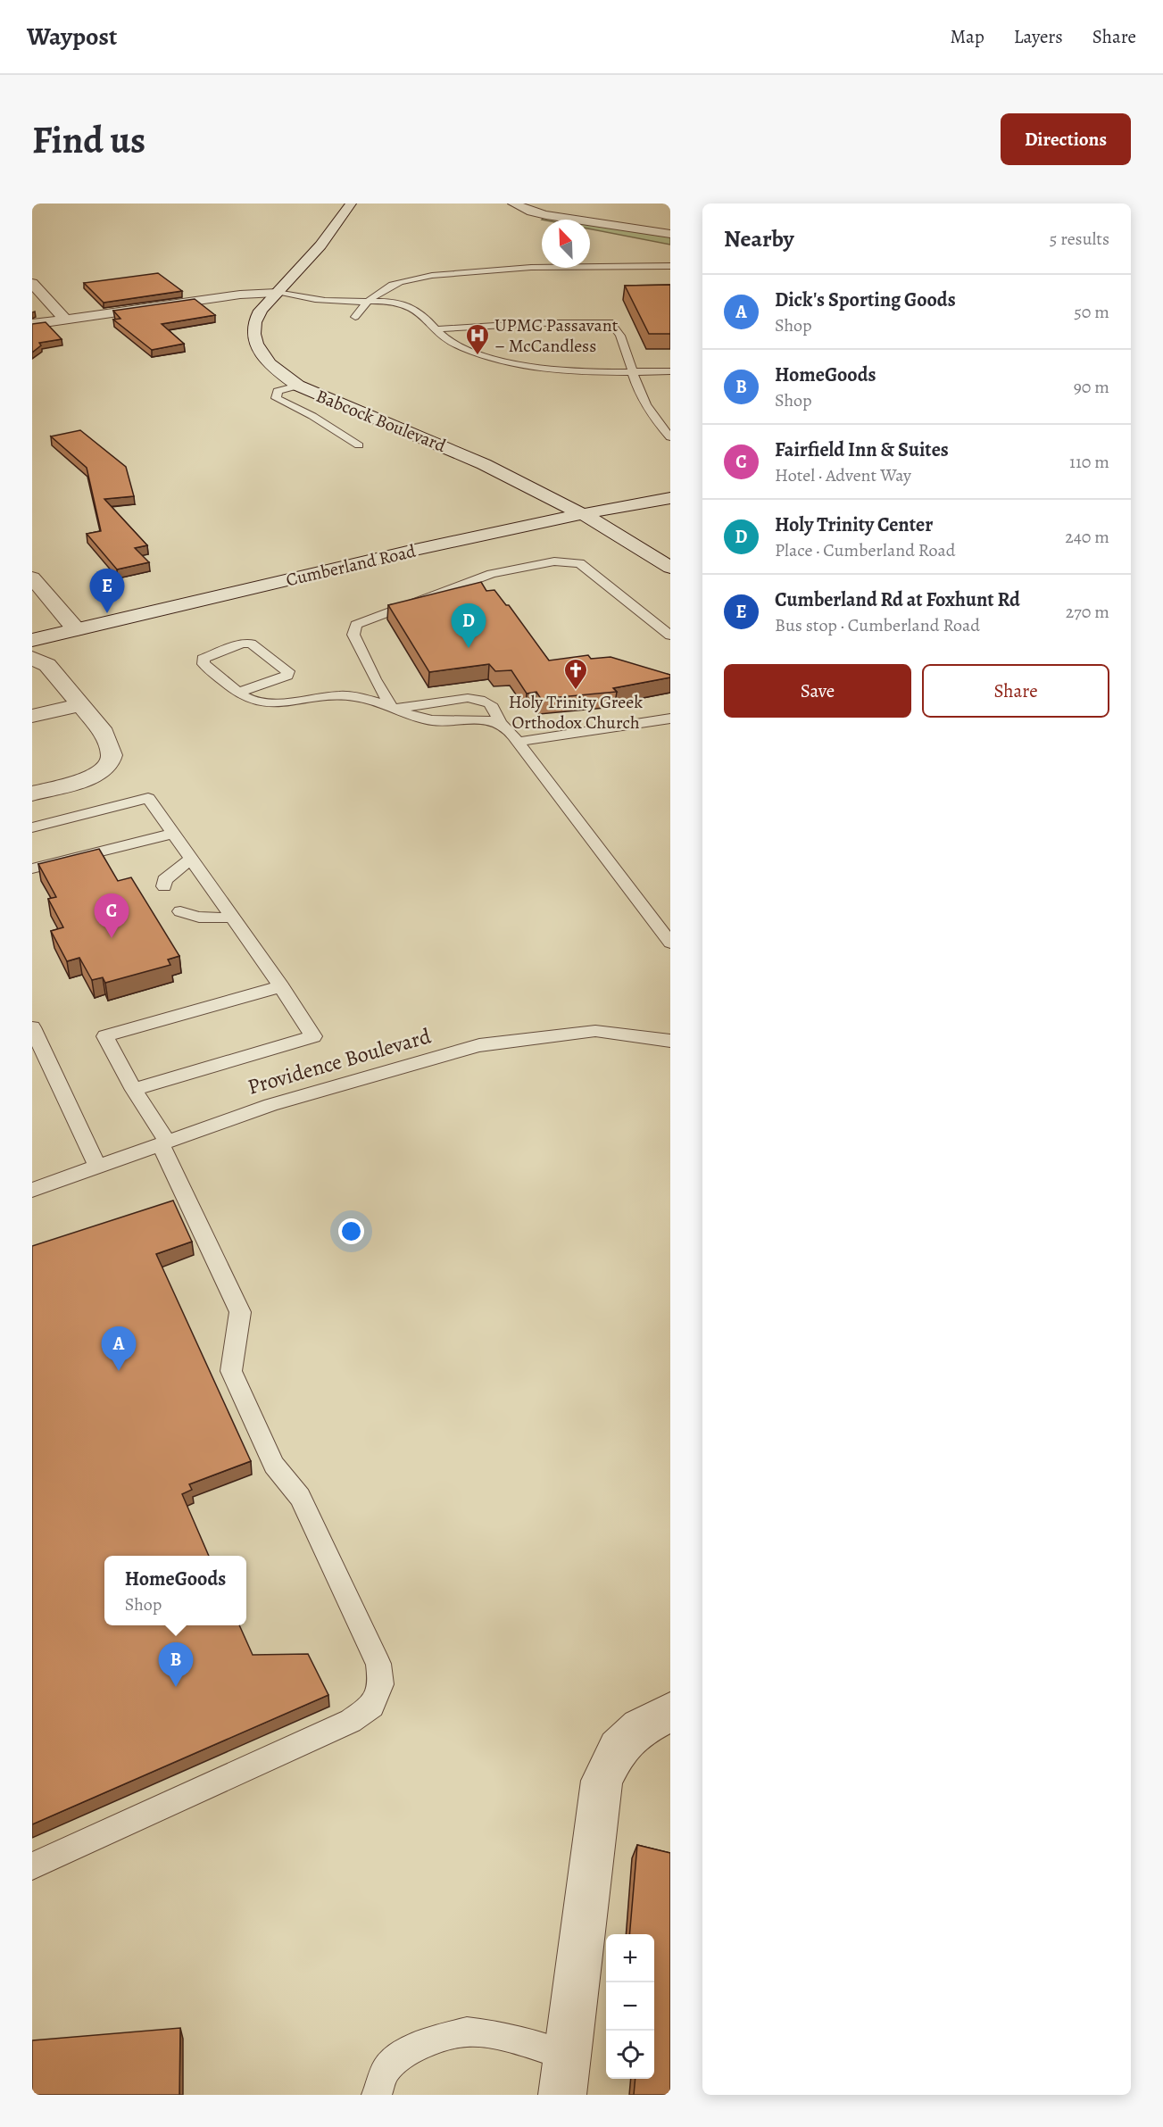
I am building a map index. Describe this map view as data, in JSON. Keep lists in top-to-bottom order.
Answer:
{
  "streets": {
    "main road": ["Babcock Boulevard", "Cumberland Road"],
    "lane": ["Providence Boulevard"]
  },
  "crossings": [
    ["Babcock Boulevard", "Cumberland Road"]
  ],
  "places": {
    "hospital": ["UPMC Passavant – McCandless"],
    "church": ["Holy Trinity Greek Orthodox Church"]
  },
  "north": "top left",
  "page": {
    "header": "Waypost",
    "nav": ["Map", "Layers", "Share"],
    "buttons": [
      "Directions",
      ["Save", "Share"]
    ],
    "title": "Find us",
    "heading": ["Nearby", "5 results"],
    "list": [
      {
        "mark": "A",
        "name": "Dick's Sporting Goods",
        "note": "Shop",
        "value": "50 m"
      },
      {
        "mark": "B",
        "name": "HomeGoods",
        "note": "Shop",
        "value": "90 m"
      },
      {
        "mark": "C",
        "name": "Fairfield Inn & Suites",
        "note": "Hotel · Advent Way",
        "value": "110 m"
      },
      {
        "mark": "D",
        "name": "Holy Trinity Center",
        "note": "Place · Cumberland Road",
        "value": "240 m"
      },
      {
        "mark": "E",
        "name": "Cumberland Rd at Foxhunt Rd",
        "note": "Bus stop · Cumberland Road",
        "value": "270 m"
      }
    ],
    "pins": [
      "E",
      "D",
      "C",
      "A",
      "B"
    ],
    "popup": ["HomeGoods", "Shop"],
    "map_buttons": ["+", "−"]
  }
}
